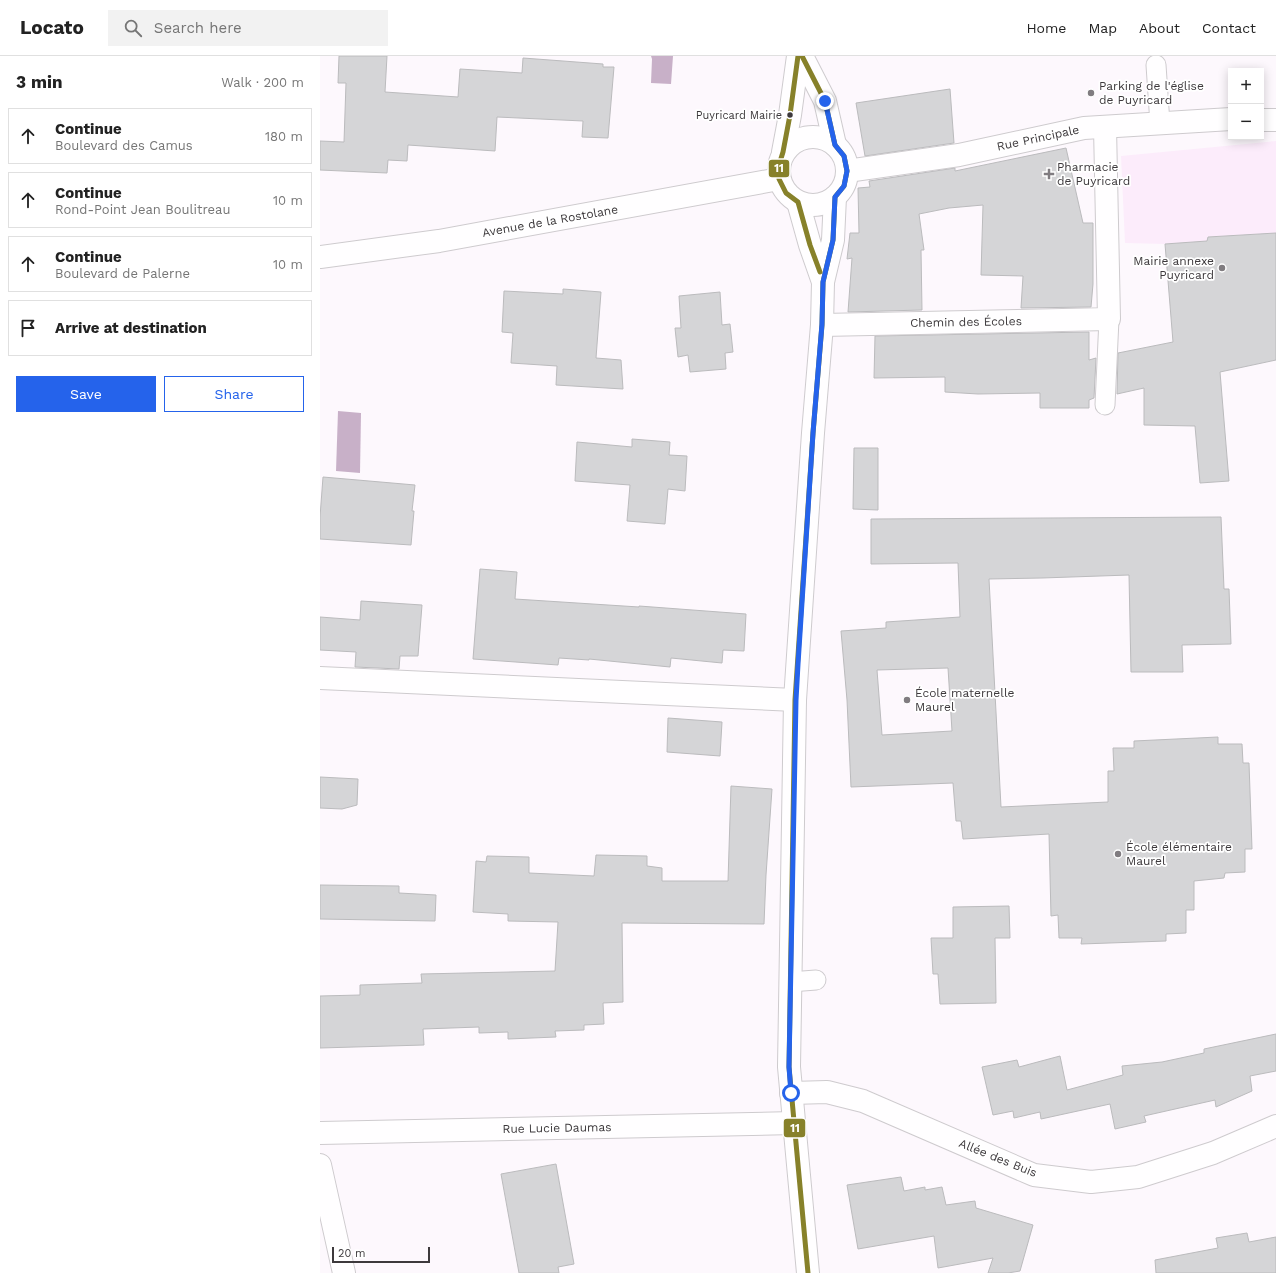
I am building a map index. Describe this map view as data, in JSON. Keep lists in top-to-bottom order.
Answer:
{
  "streets": {
    "street": [
      "Rue Principale",
      "Avenue de la Rostolane",
      "Chemin des Écoles",
      "Rue Lucie Daumas",
      "Allée des Buis"
    ]
  },
  "crossings": [
    ["Rue Principale", "Avenue de la Rostolane"]
  ],
  "places": {
    "other": [
      "Parking de l'église de Puyricard",
      "Puyricard Mairie",
      "Mairie annexe Puyricard",
      "École maternelle Maurel",
      "École élémentaire Maurel"
    ],
    "health": ["Pharmacie de Puyricard"]
  },
  "lines": ["transit line 11"],
  "scale_bar": "20 m",
  "page": {
    "header": "Locato",
    "search": "Search here",
    "nav": [
      "Home",
      "Map",
      "About",
      "Contact"
    ],
    "heading": ["3 min", "Walk · 200 m"],
    "map_buttons": ["+", "−"],
    "list": [
      ["Continue", "Boulevard des Camus", "180 m"],
      ["Continue", "Rond-Point Jean Boulitreau", "10 m"],
      ["Continue", "Boulevard de Palerne", "10 m"],
      "Arrive at destination"
    ],
    "buttons": ["Save", "Share"],
    "scale": "20 m"
  }
}
